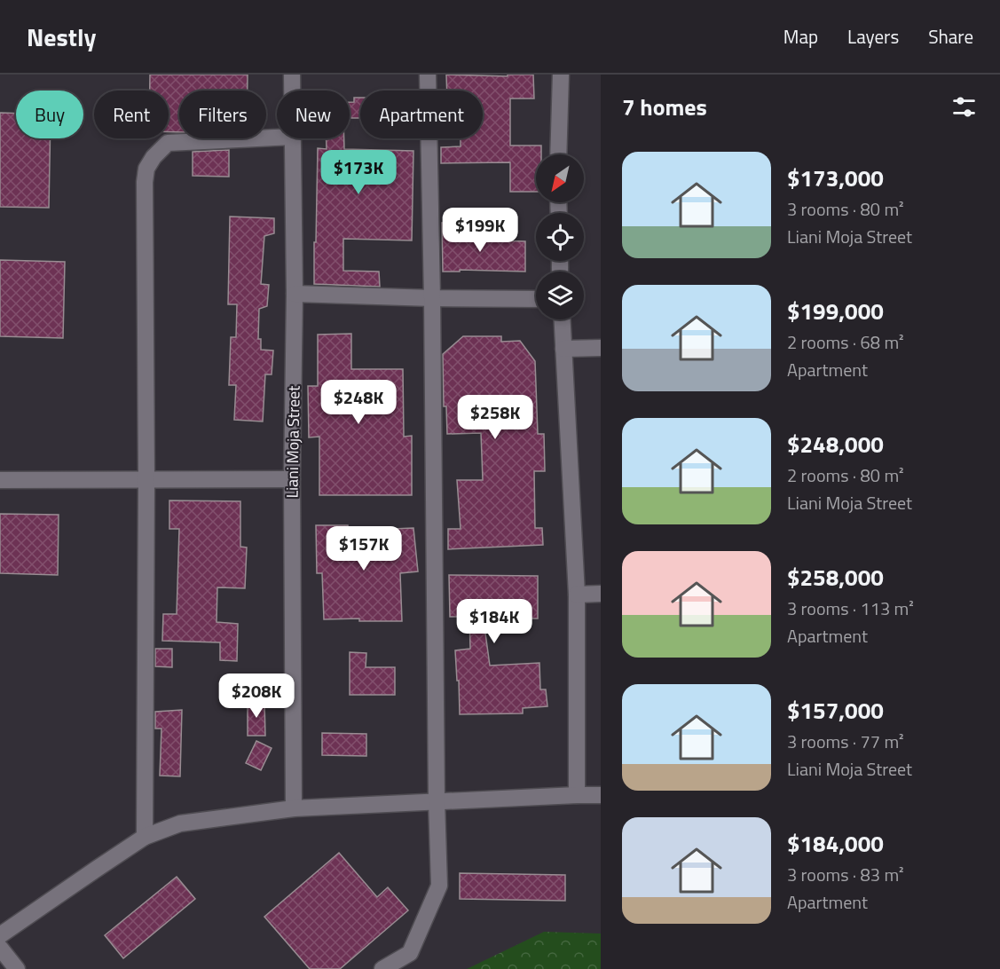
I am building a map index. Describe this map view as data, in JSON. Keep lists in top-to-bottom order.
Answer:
{
  "streets": {
    "street": ["Liani Moja Street"]
  },
  "north": "bottom left",
  "page": {
    "header": "Nestly",
    "nav": ["Map", "Layers", "Share"],
    "heading": "7 homes",
    "chip": [
      "Buy",
      "Rent",
      "Filters",
      "New",
      "Apartment"
    ],
    "list": [
      {
        "name": "$173,000",
        "note": "3 rooms · 80 m² · Liani Moja Street"
      },
      {
        "name": "$199,000",
        "note": "2 rooms · 68 m² · Apartment"
      },
      {
        "name": "$248,000",
        "note": "2 rooms · 80 m² · Liani Moja Street"
      },
      {
        "name": "$258,000",
        "note": "3 rooms · 113 m² · Apartment"
      },
      {
        "name": "$157,000",
        "note": "3 rooms · 77 m² · Liani Moja Street"
      },
      {
        "name": "$184,000",
        "note": "3 rooms · 83 m² · Apartment"
      }
    ],
    "price": [
      "$173K",
      "$199K",
      "$248K",
      "$258K",
      "$157K",
      "$184K",
      "$208K"
    ]
  }
}
